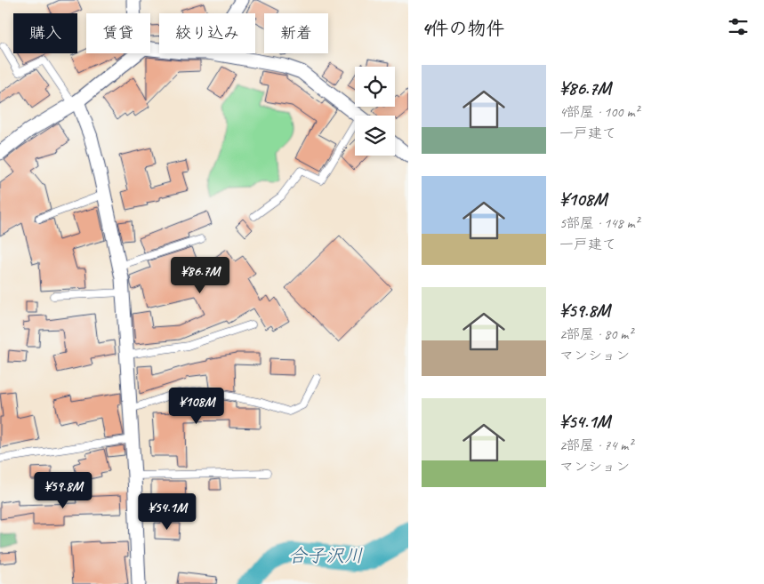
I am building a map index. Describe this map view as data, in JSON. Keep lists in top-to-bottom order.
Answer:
{
  "water": ["合子沢川"],
  "page": {
    "heading": "4件の物件",
    "chip": [
      "購入",
      "賃貸",
      "絞り込み",
      "新着"
    ],
    "list": [
      {
        "name": "¥86.7M",
        "note": "4部屋 · 100 m² · 一戸建て"
      },
      {
        "name": "¥108M",
        "note": "5部屋 · 148 m² · 一戸建て"
      },
      {
        "name": "¥59.8M",
        "note": "2部屋 · 80 m² · マンション"
      },
      {
        "name": "¥54.1M",
        "note": "2部屋 · 74 m² · マンション"
      }
    ],
    "price": [
      "¥86.7M",
      "¥108M",
      "¥59.8M",
      "¥54.1M"
    ]
  }
}
